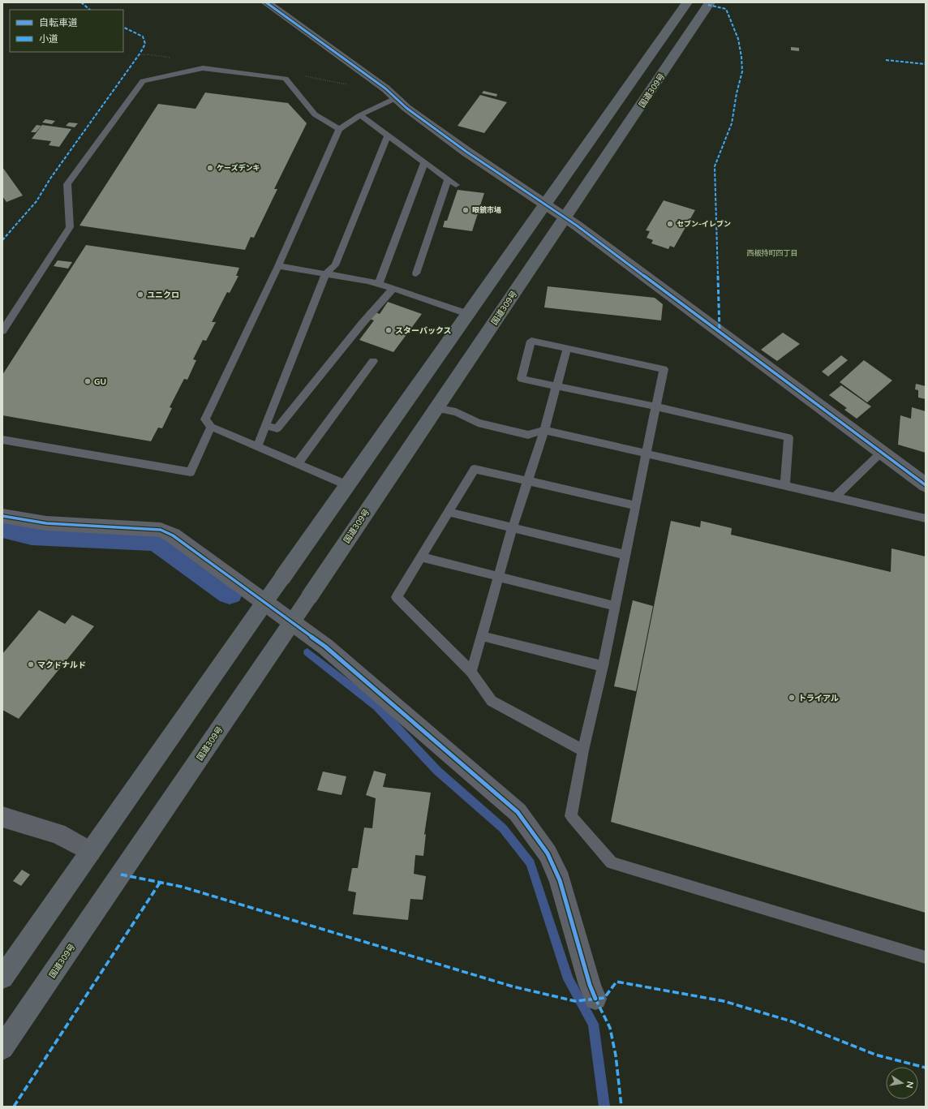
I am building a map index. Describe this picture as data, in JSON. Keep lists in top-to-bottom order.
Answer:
{
  "streets": {
    "highway": ["国道309号"]
  },
  "districts": ["西板持町四丁目"],
  "places": [
    "ケーズデンキ",
    "眼鏡市場",
    "セブン-イレブン",
    "ユニクロ",
    "スターバックス",
    "GU",
    "マクドナルド",
    "トライアル"
  ],
  "legend": ["自転車道", "小道"],
  "north": "right"
}
